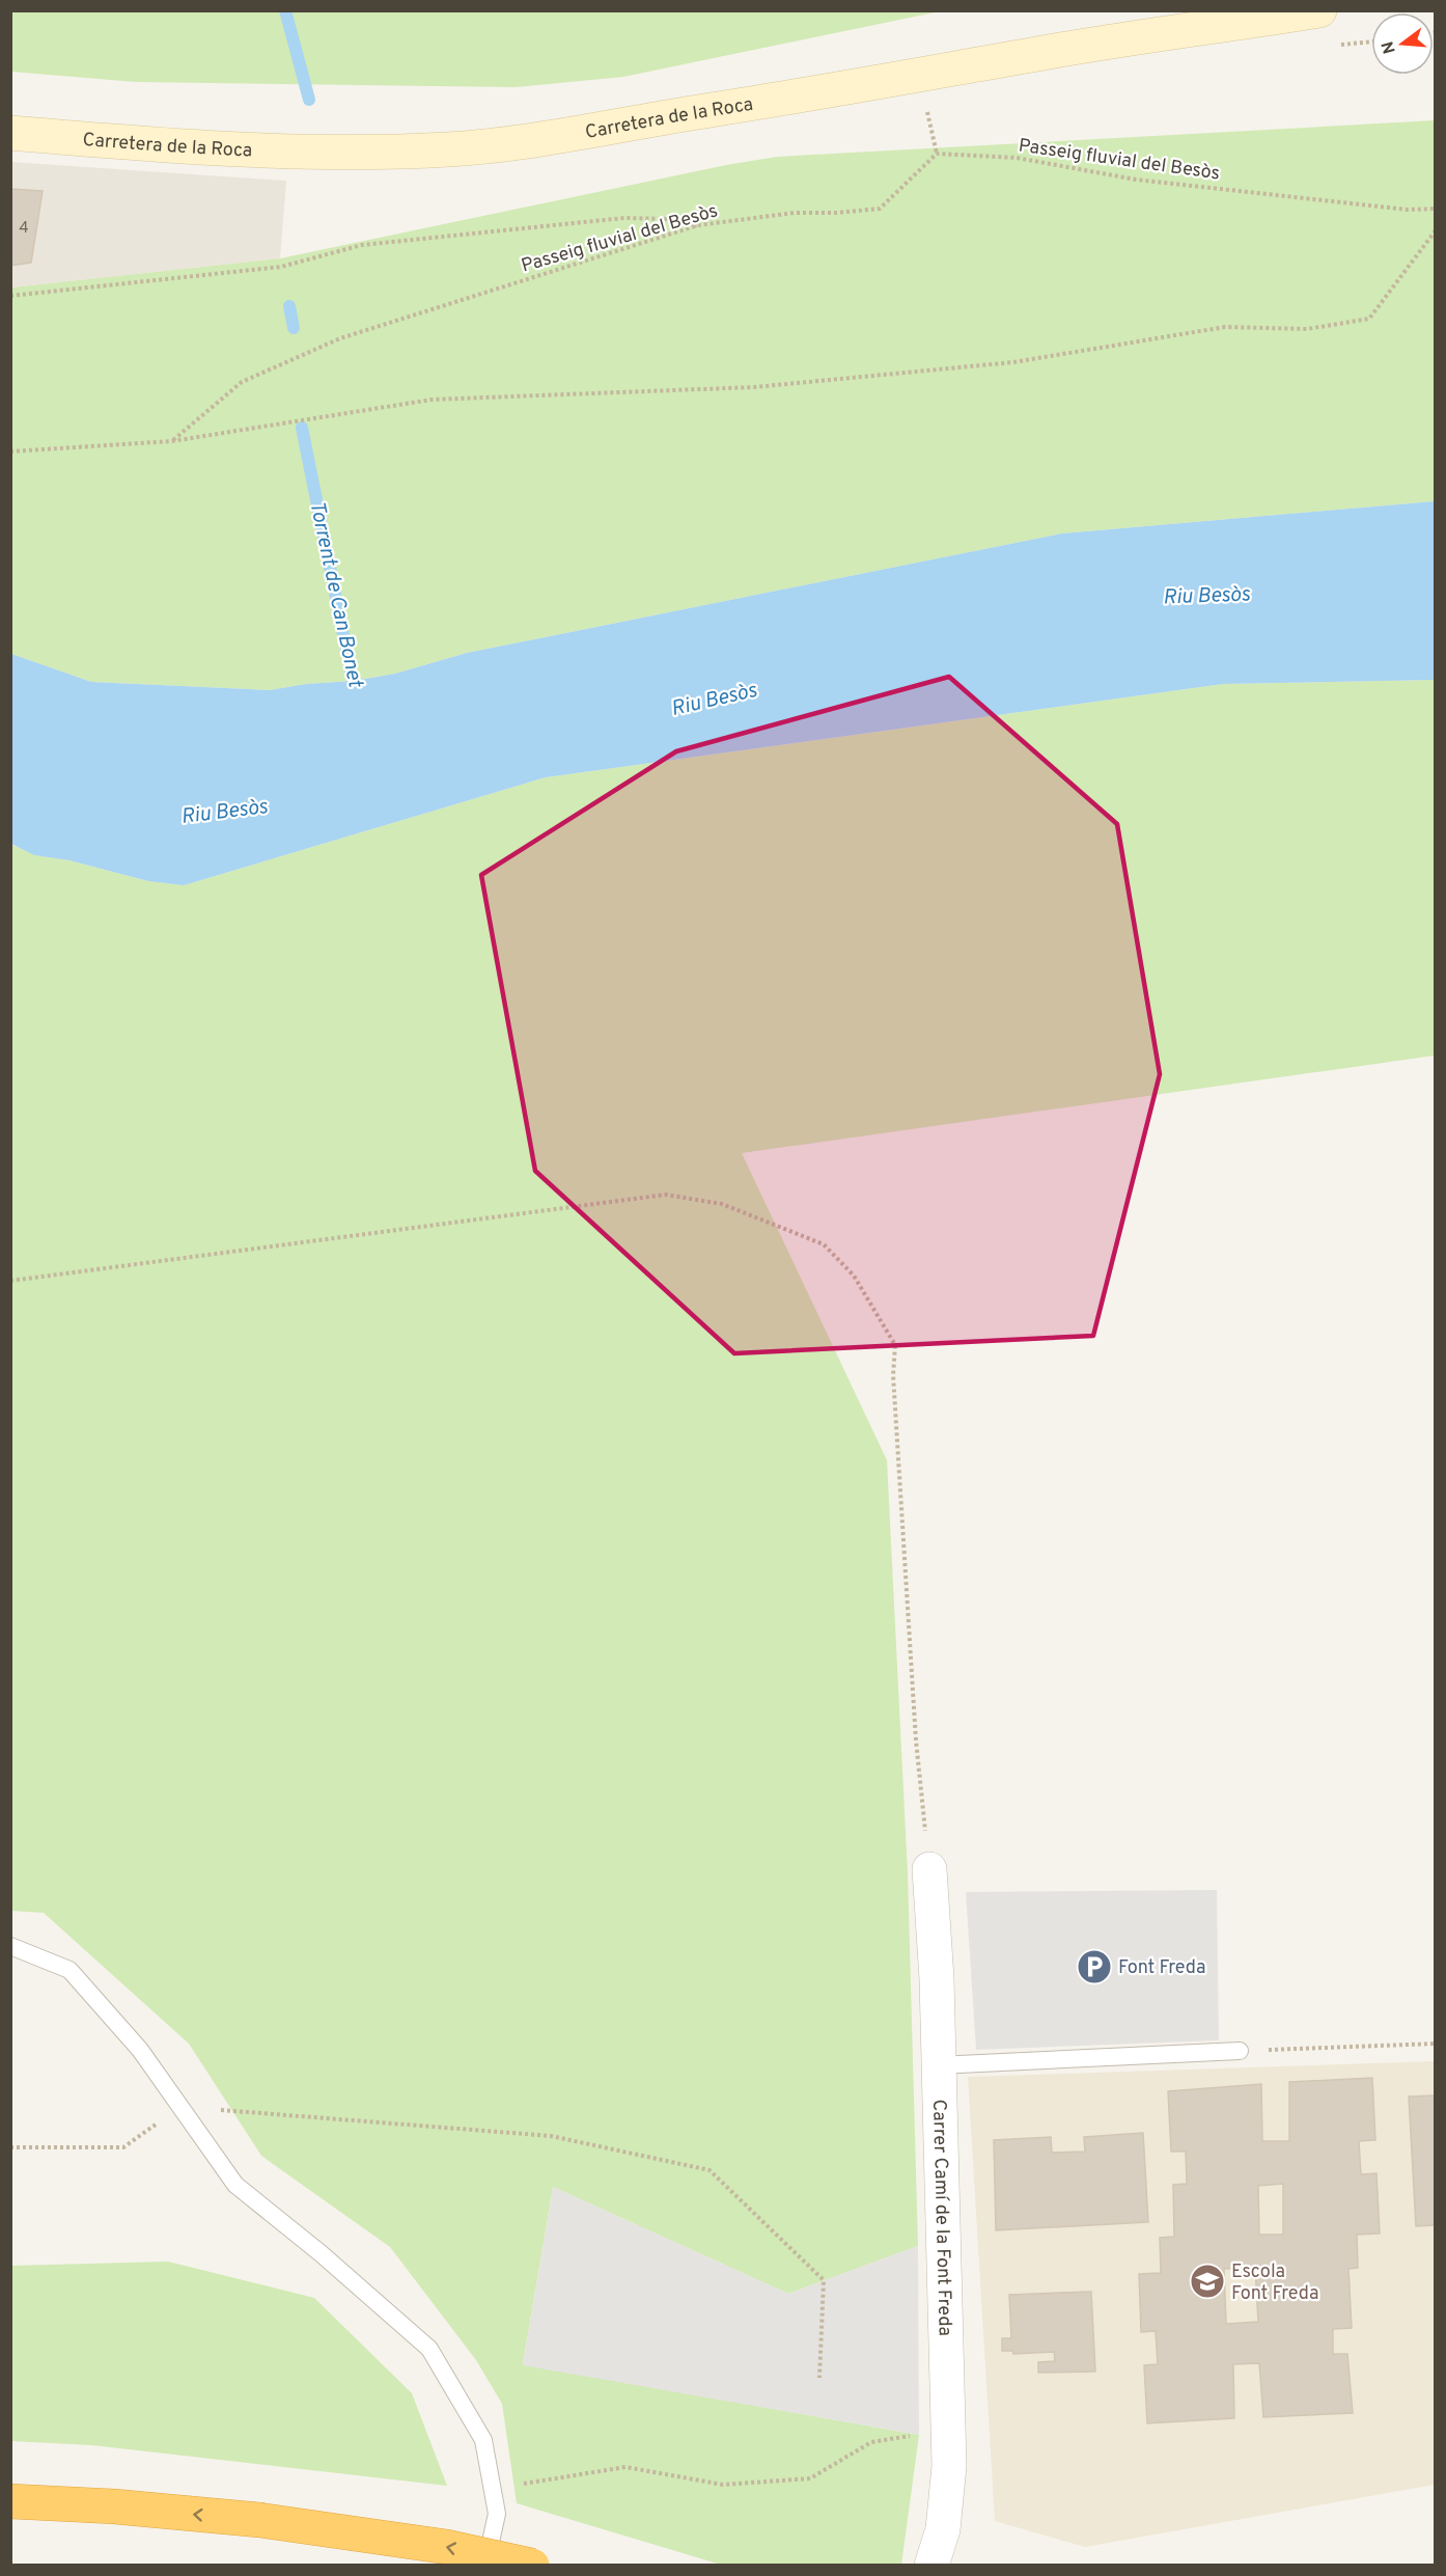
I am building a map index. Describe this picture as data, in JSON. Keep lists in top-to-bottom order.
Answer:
{
  "streets": {
    "street": ["Carretera de la Roca", "Carrer Camí de la Font Freda"],
    "path": ["Passeig fluvial del Besòs"]
  },
  "water": ["Torrent de Can Bonet", "Riu Besòs"],
  "places": {
    "parking": ["Font Freda"],
    "school or university": ["Escola Font Freda"]
  },
  "house_numbers": ["4"],
  "north": "left"
}
